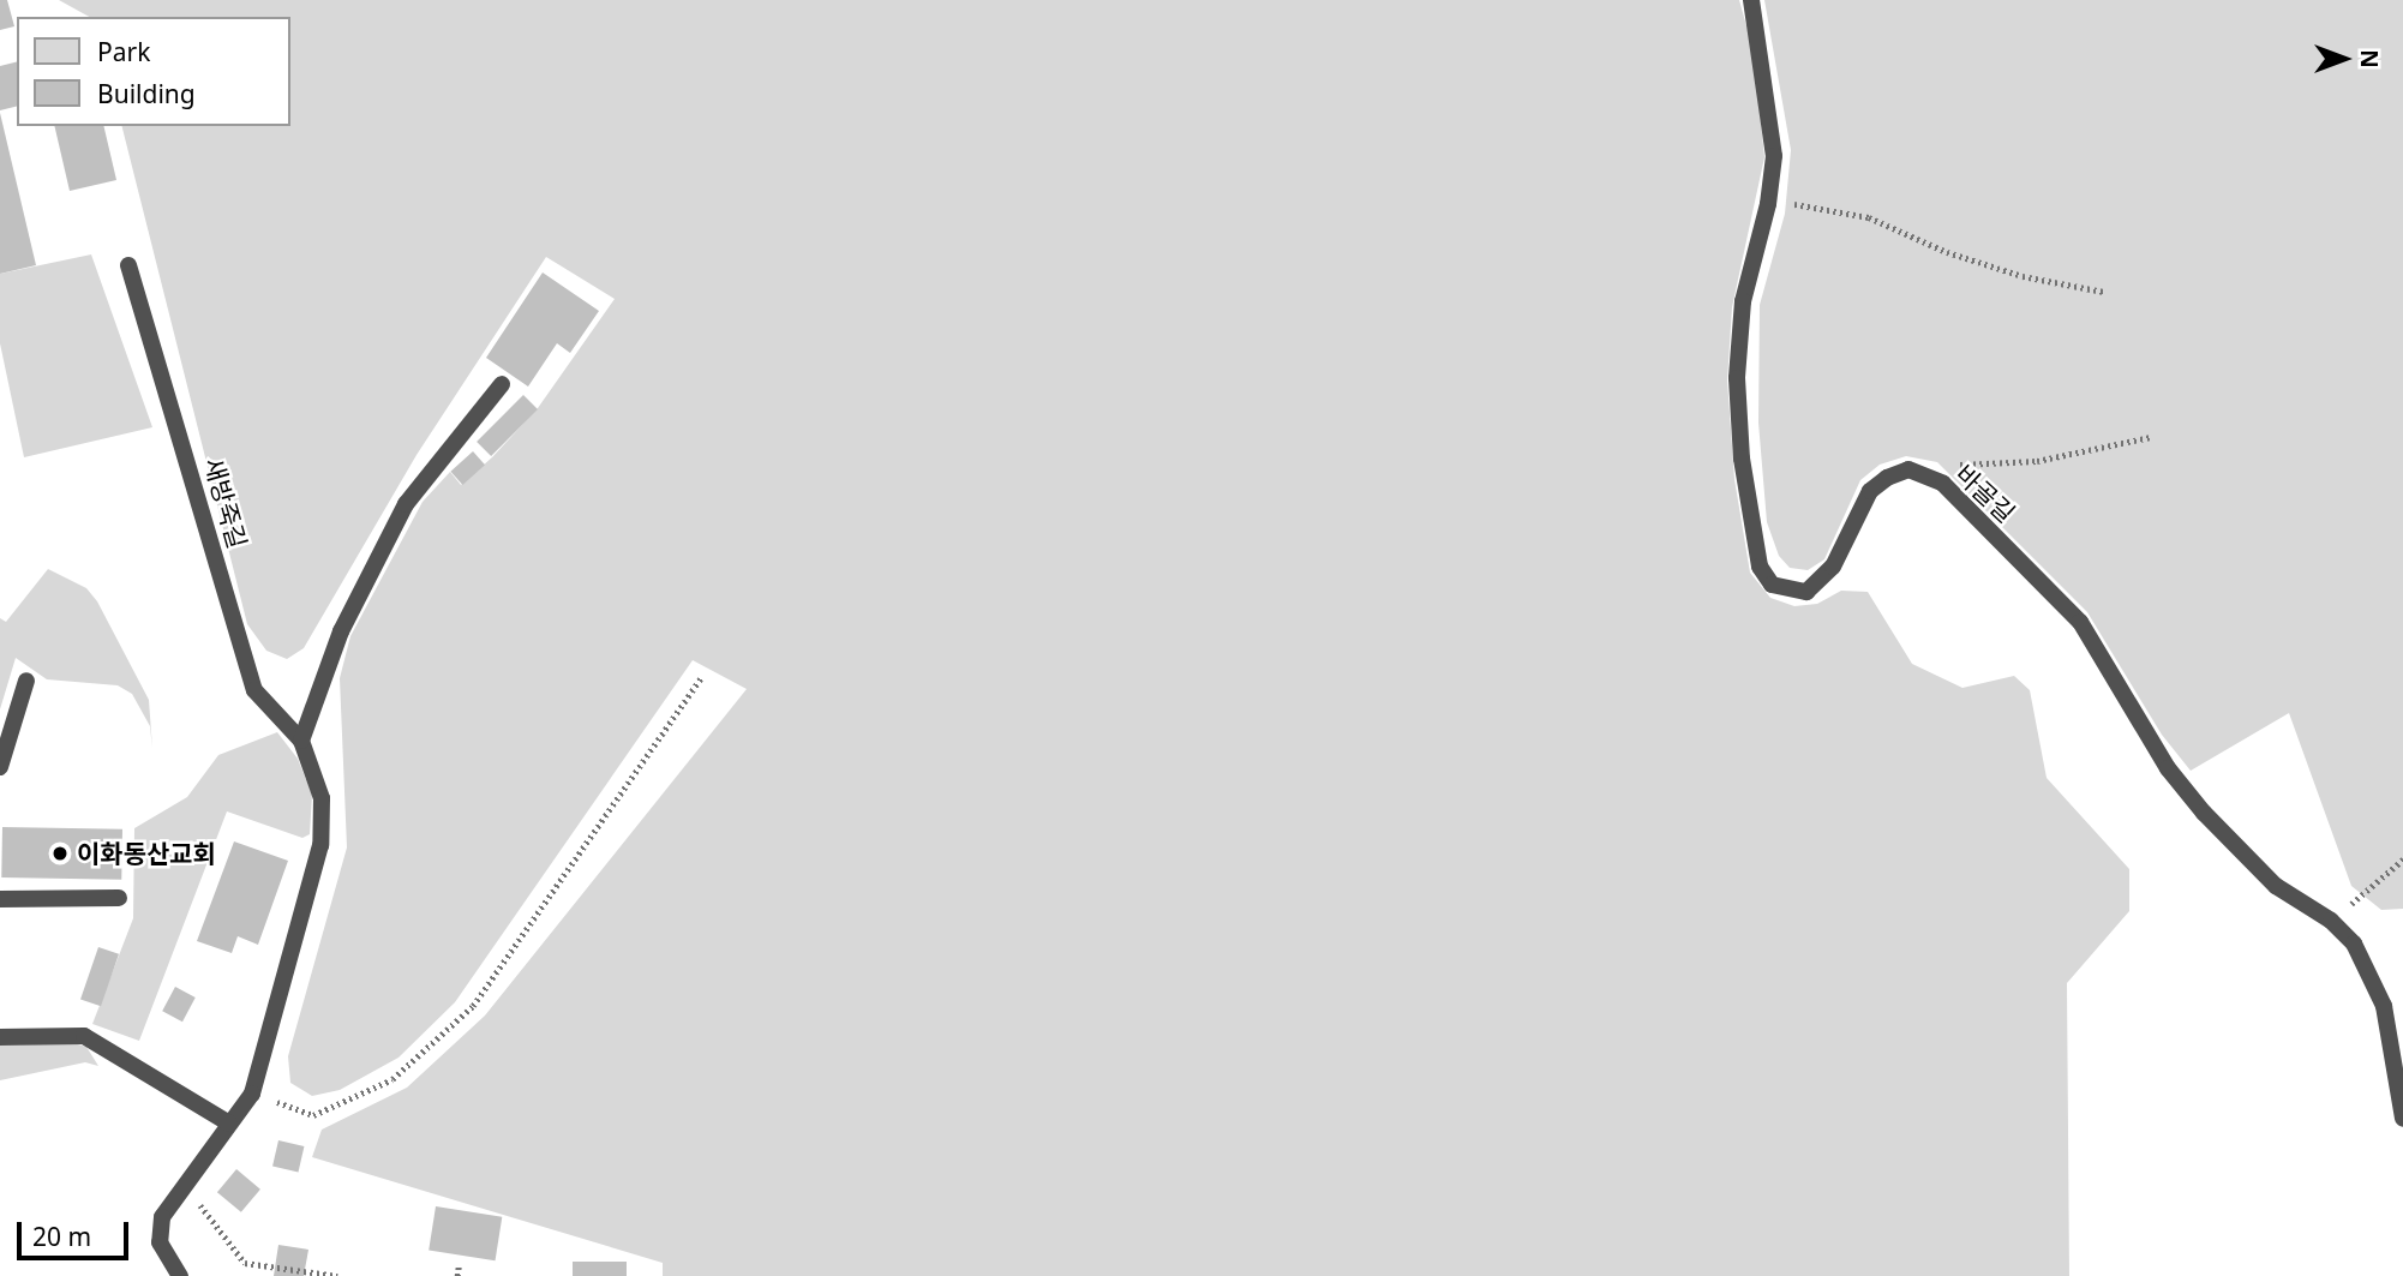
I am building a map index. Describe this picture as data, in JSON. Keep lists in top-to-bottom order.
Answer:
{
  "streets": {
    "lane": ["바골길", "새방죽길"]
  },
  "places": ["이화동산교회"],
  "legend": ["Park", "Building"],
  "scale_bar": "20 m",
  "north": "right"
}
